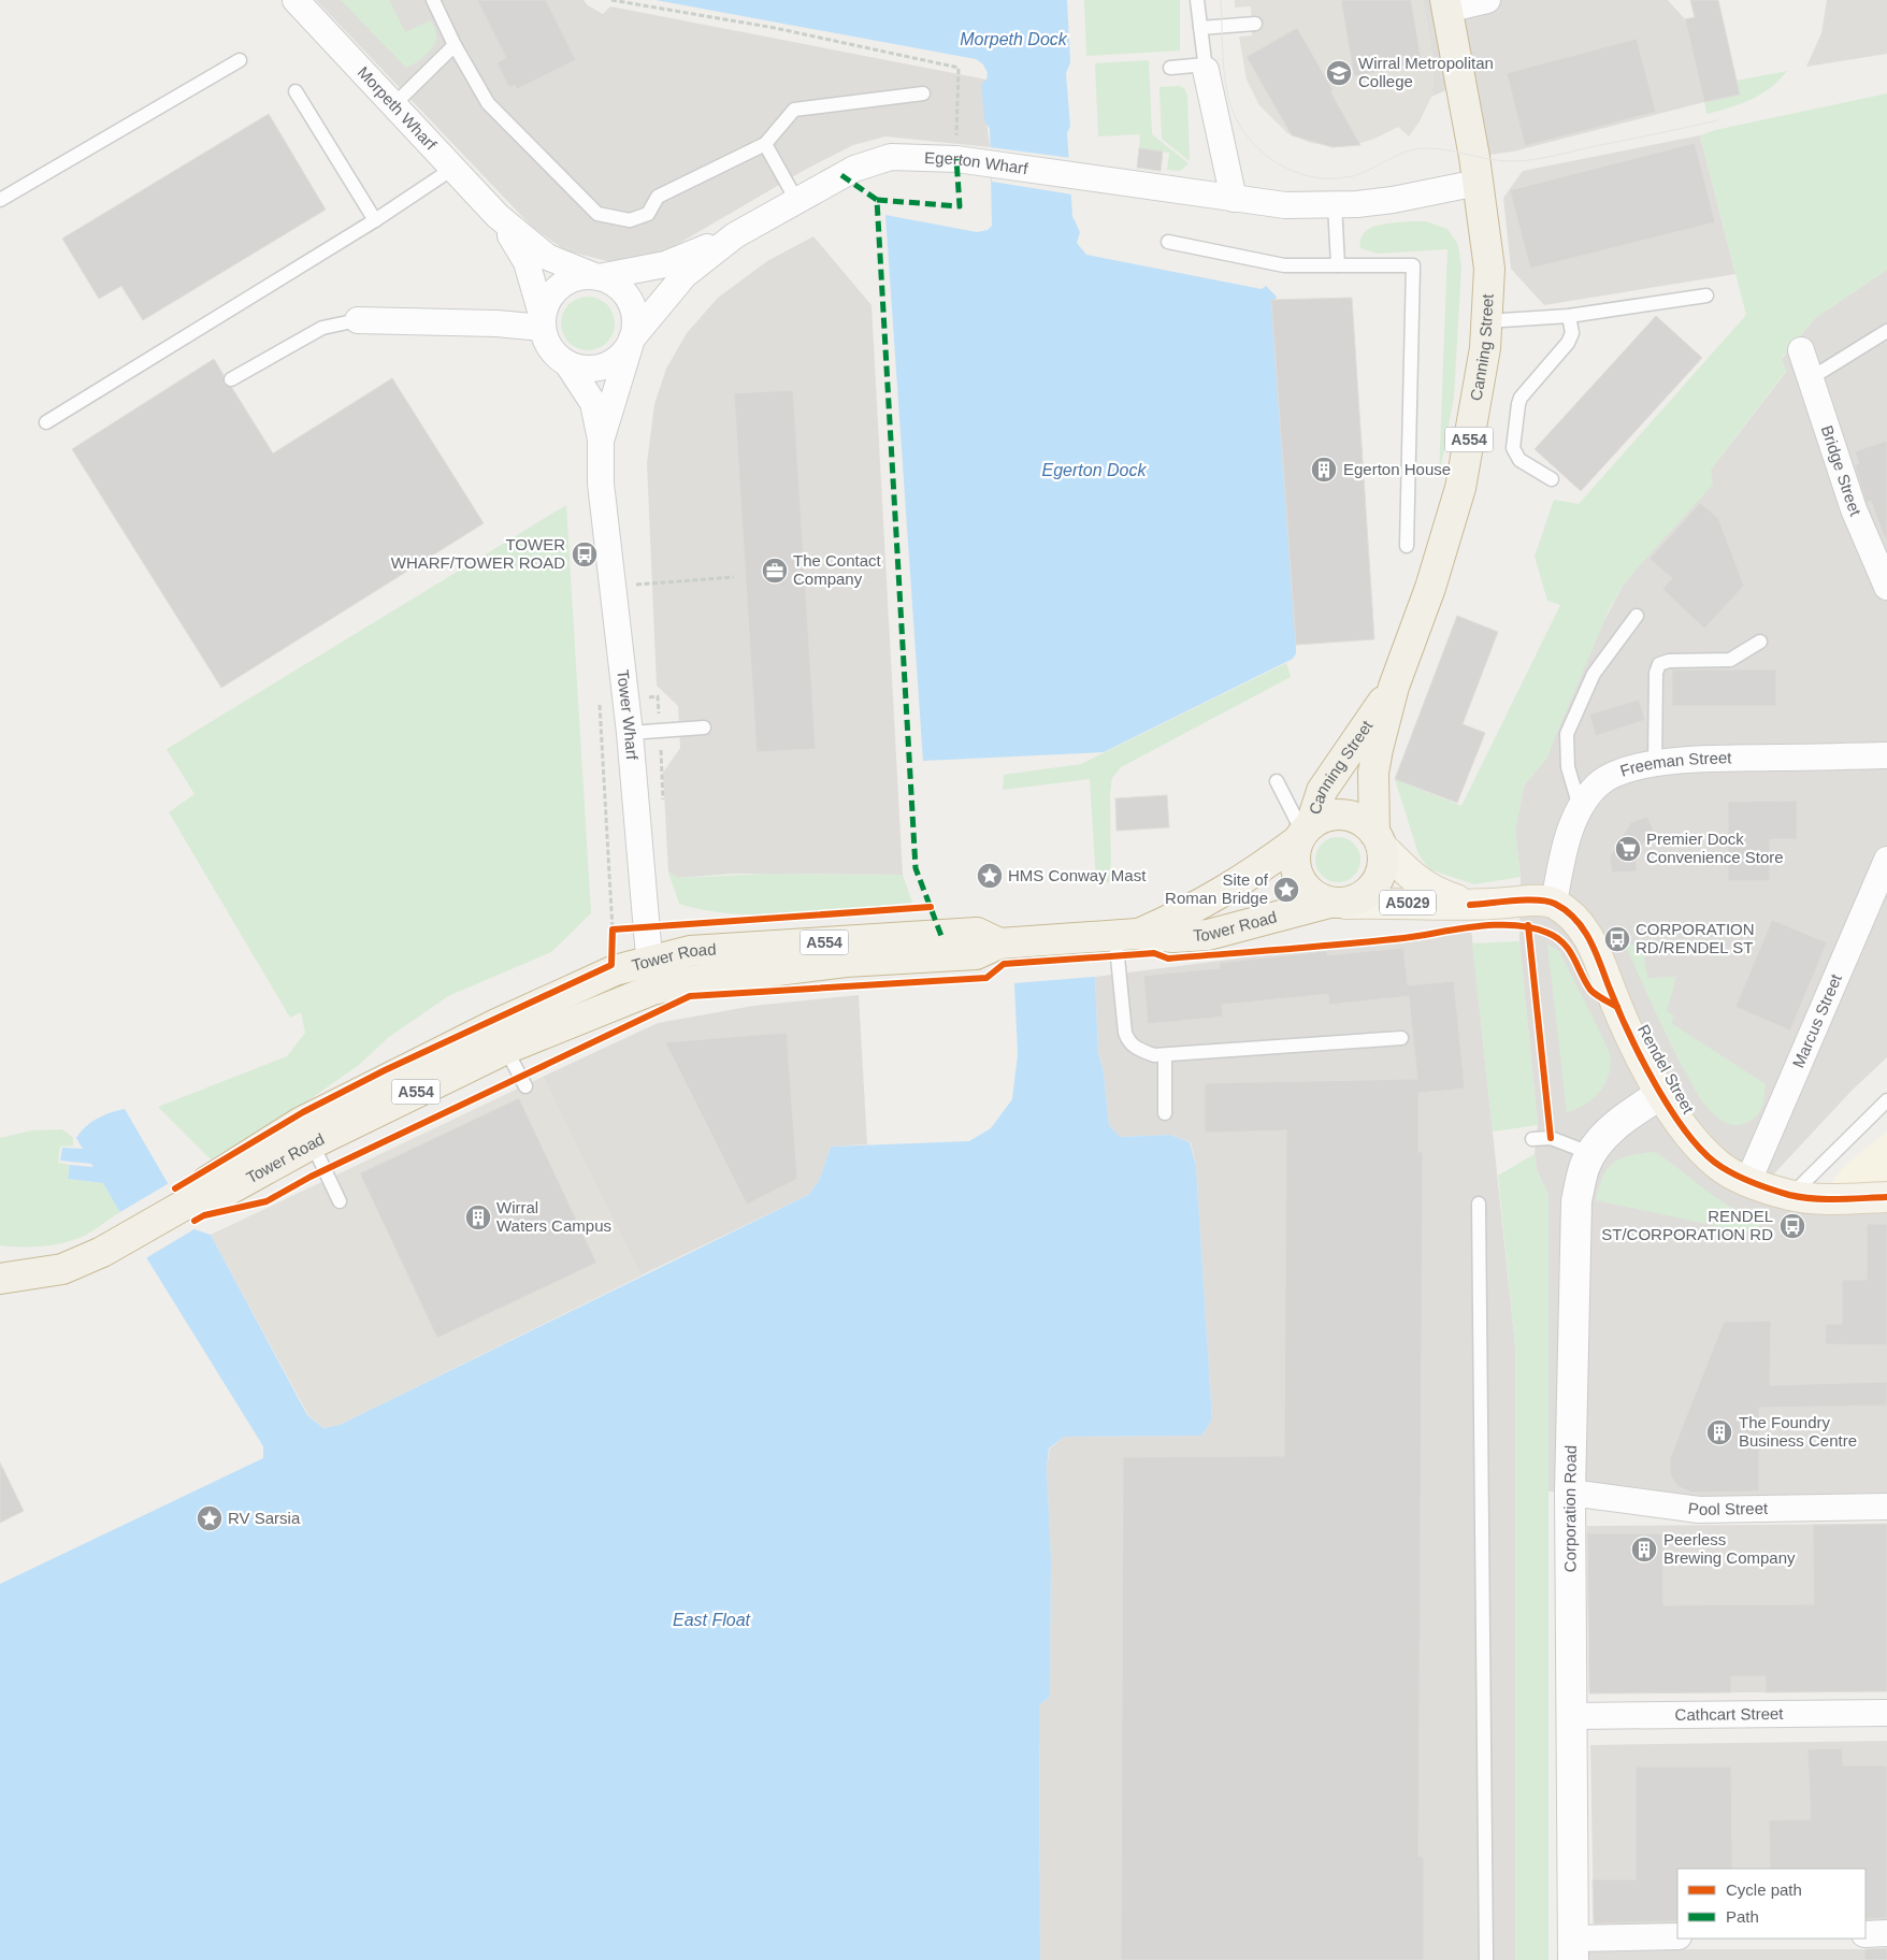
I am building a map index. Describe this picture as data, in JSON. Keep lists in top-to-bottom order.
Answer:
{
  "streets": {
    "highway": ["Canning Street", "A554", "Tower Road"],
    "main road": ["A5029", "Rendel Street", "Corporation Road"],
    "street": [
      "Morpeth Wharf",
      "Egerton Wharf",
      "Bridge Street",
      "Tower Wharf",
      "Freeman Street",
      "Marcus Street",
      "Pool Street",
      "Cathcart Street"
    ]
  },
  "crossings": [
    ["Morpeth Wharf", "Egerton Wharf"],
    ["Morpeth Wharf", "Tower Wharf"],
    ["Egerton Wharf", "Canning Street"],
    ["Egerton Wharf", "Tower Wharf"],
    ["Canning Street", "A554"],
    ["Canning Street", "A5029"],
    ["Canning Street", "Tower Road"],
    ["A554", "A5029"],
    ["A554", "Tower Road"],
    ["Tower Wharf", "Tower Road"],
    ["Freeman Street", "A5029"],
    ["Freeman Street", "Rendel Street"],
    ["A5029", "Tower Road"],
    ["A5029", "Rendel Street"],
    ["Marcus Street", "Rendel Street"],
    ["Rendel Street", "Corporation Road"],
    ["Pool Street", "Corporation Road"],
    ["Corporation Road", "Cathcart Street"]
  ],
  "water": ["Morpeth Dock", "Egerton Dock", "East Float"],
  "places": {
    "school or university": ["Wirral Metropolitan College"],
    "building": [
      "Egerton House",
      "Wirral Waters Campus",
      "The Foundry Business Centre",
      "Peerless Brewing Company"
    ],
    "bus stop": ["TOWER WHARF/TOWER ROAD", "CORPORATION RD/RENDEL ST", "RENDEL ST/CORPORATION RD"],
    "office": ["The Contact Company"],
    "supermarket": ["Premier Dock Convenience Store"],
    "place": ["HMS Conway Mast", "Site of Roman Bridge", "RV Sarsia"]
  },
  "legend": ["Cycle path", "Path"]
}
